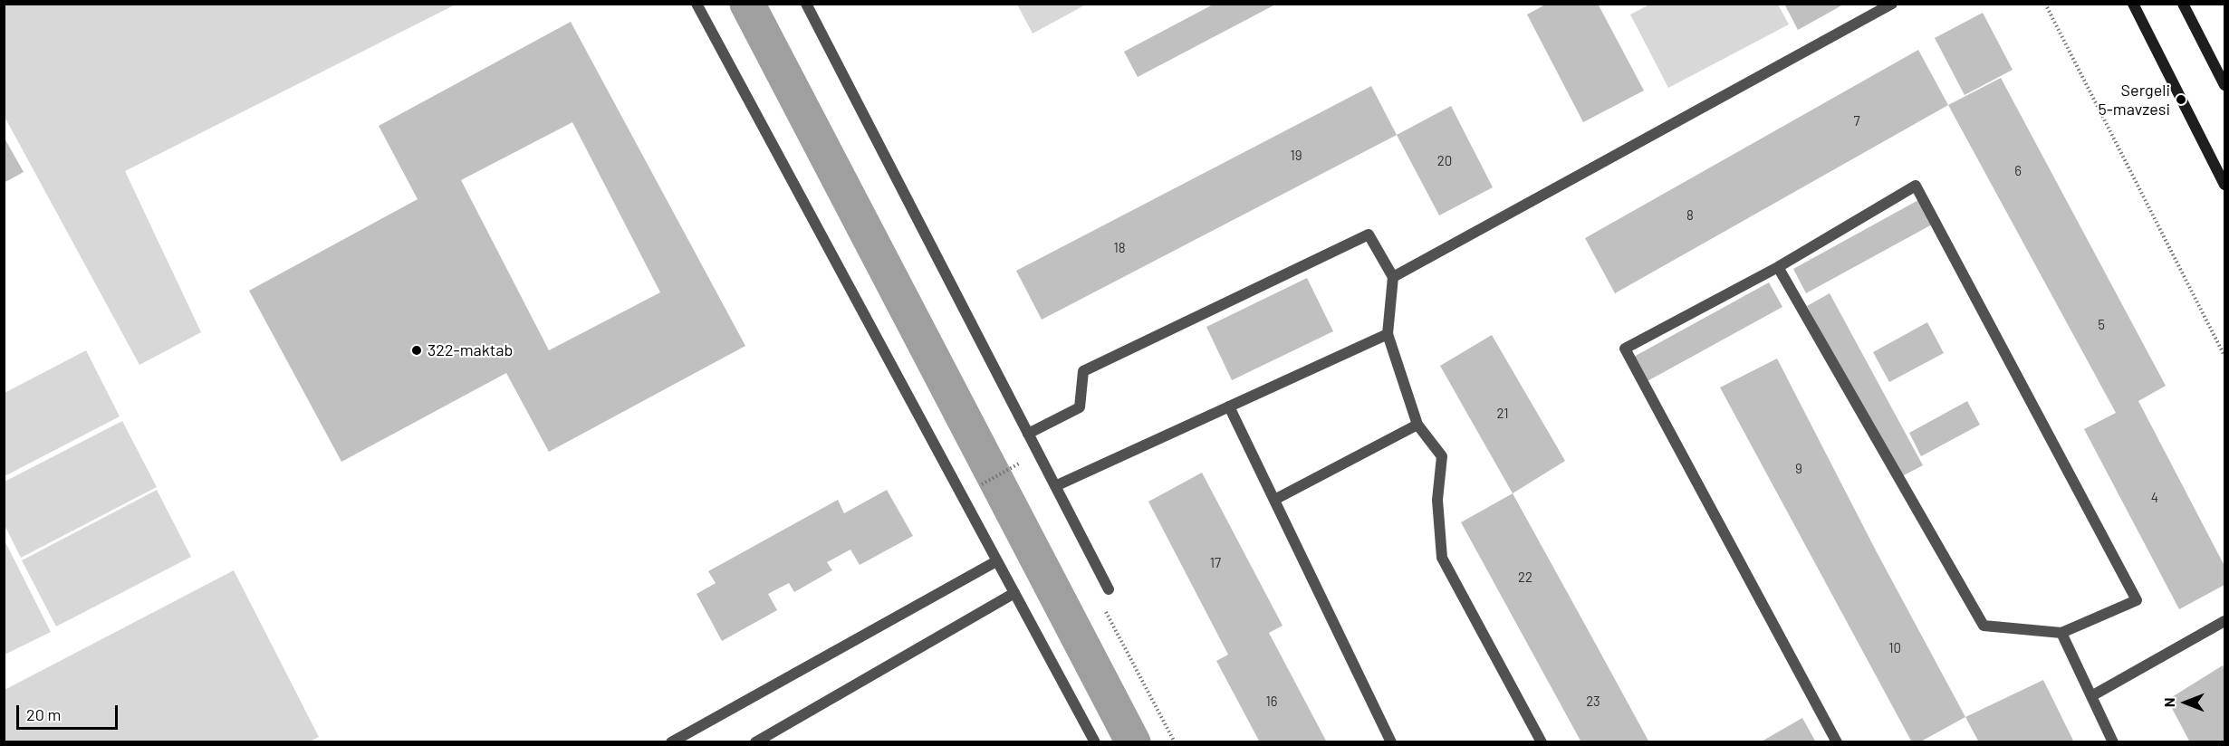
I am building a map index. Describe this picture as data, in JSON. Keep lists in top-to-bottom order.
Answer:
{
  "places": ["Sergeli 5-mavzesi", "322-maktab"],
  "house_numbers": [
    "7",
    "19",
    "20",
    "6",
    "8",
    "18",
    "5",
    "21",
    "9",
    "4",
    "17",
    "22",
    "10",
    "16",
    "23"
  ],
  "scale_bar": "20 m",
  "north": "left"
}
